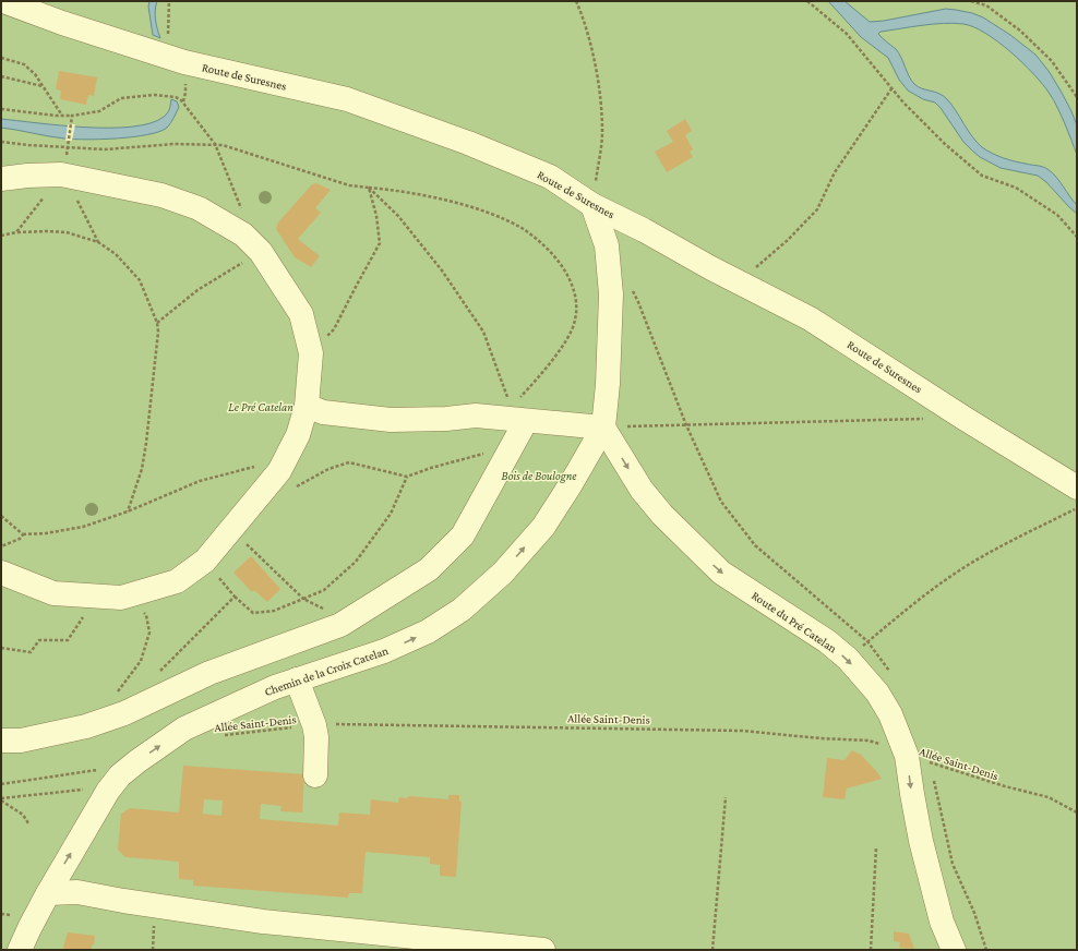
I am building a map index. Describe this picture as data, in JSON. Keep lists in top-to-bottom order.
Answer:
{
  "streets": {
    "street": ["Route de Suresnes", "Route du Pré Catelan", "Chemin de la Croix Catelan"],
    "path": ["Allée Saint-Denis"]
  },
  "crossings": [
    ["Route du Pré Catelan", "Chemin de la Croix Catelan"],
    ["Route du Pré Catelan", "Allée Saint-Denis"]
  ],
  "one_way": ["Route du Pré Catelan"],
  "parks": ["Le Pré Catelan", "Bois de Boulogne"]
}
